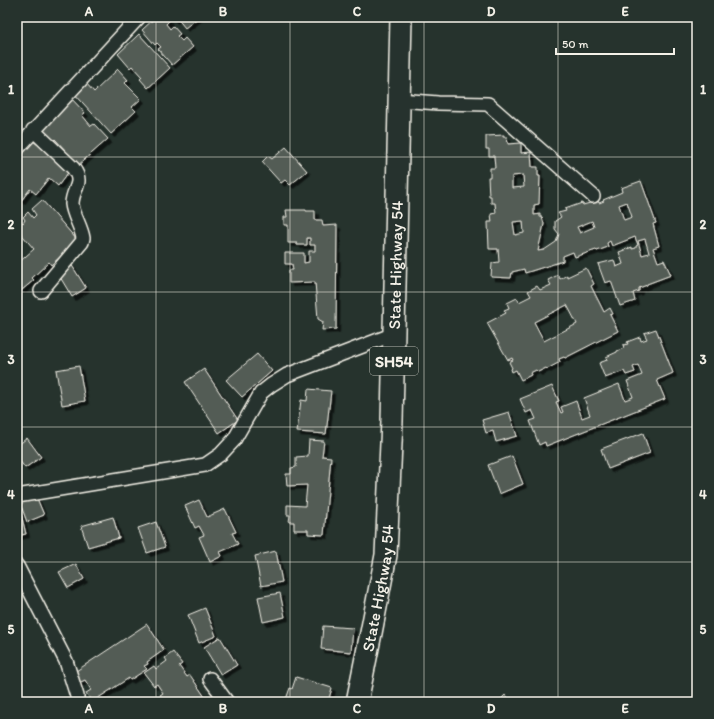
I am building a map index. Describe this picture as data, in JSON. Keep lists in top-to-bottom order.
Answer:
{
  "streets": {
    "main road": ["State Highway 54", "SH54"]
  },
  "scale_bar": "50 m",
  "grid": {
    "columns": [
      "A",
      "B",
      "C",
      "D",
      "E"
    ],
    "rows": [
      "1",
      "2",
      "3",
      "4",
      "5"
    ]
  }
}
